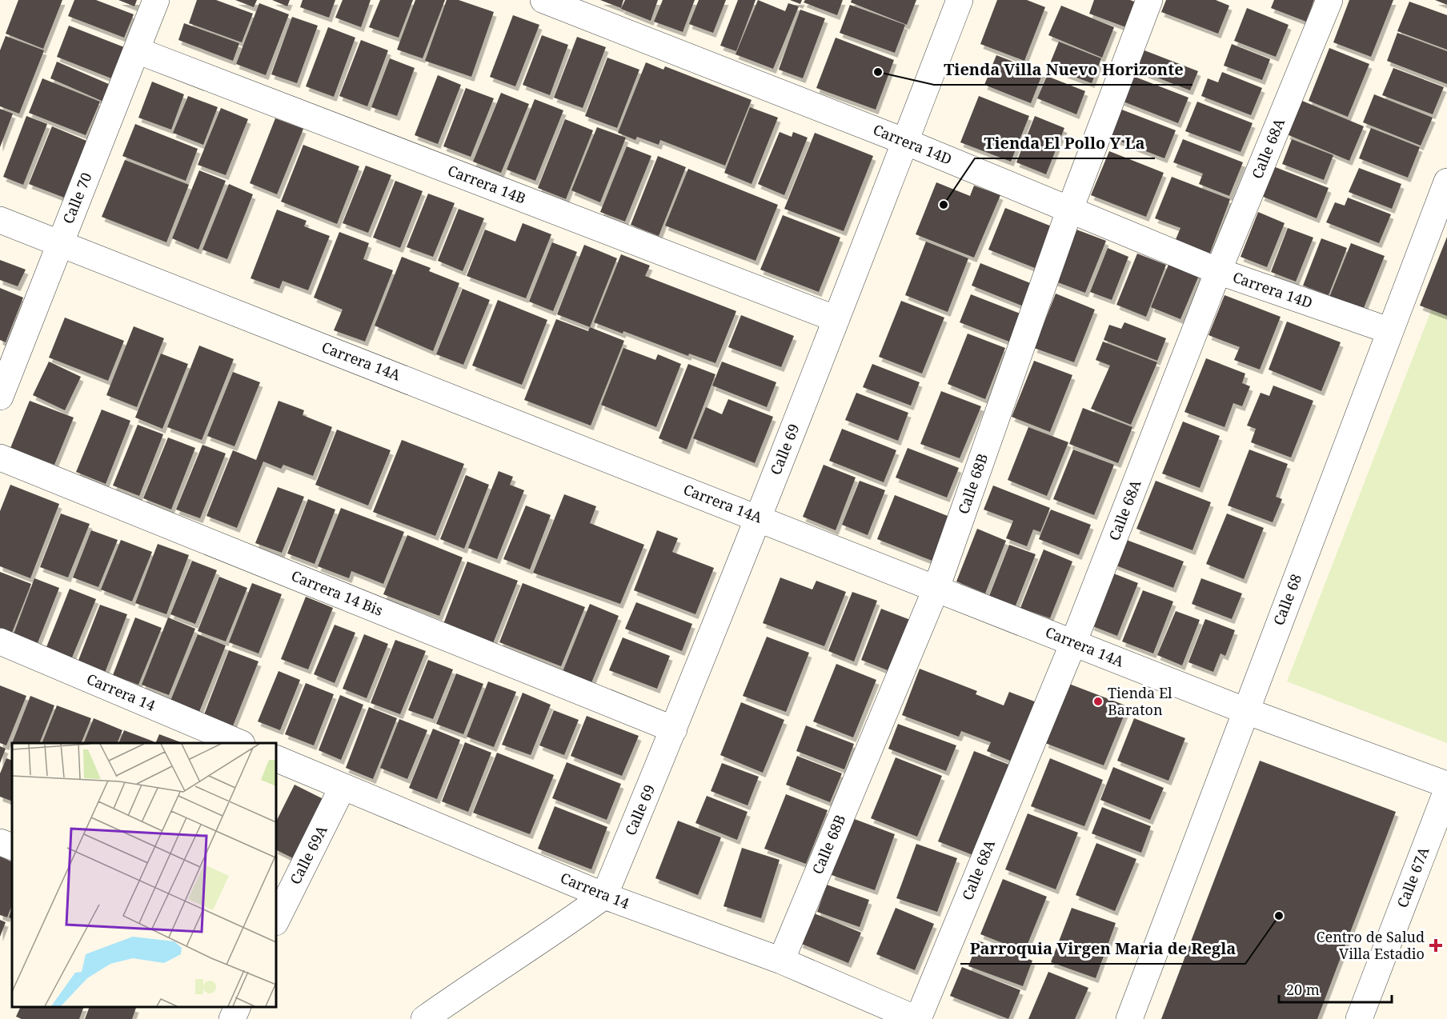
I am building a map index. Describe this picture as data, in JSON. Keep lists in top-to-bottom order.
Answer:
{
  "streets": {
    "street": [
      "Carrera 14D",
      "Calle 68A",
      "Carrera 14B",
      "Calle 70",
      "Carrera 14A",
      "Calle 69",
      "Calle 68B",
      "Carrera 14 Bis",
      "Calle 68",
      "Carrera 14",
      "Calle 69A",
      "Calle 67A"
    ]
  },
  "crossings": [
    ["Carrera 14D", "Calle 68A"],
    ["Carrera 14D", "Calle 69"],
    ["Carrera 14D", "Calle 68B"],
    ["Carrera 14D", "Calle 68"],
    ["Calle 68A", "Carrera 14A"],
    ["Calle 68A", "Carrera 14"],
    ["Carrera 14B", "Calle 70"],
    ["Carrera 14B", "Calle 69"],
    ["Calle 70", "Carrera 14A"],
    ["Carrera 14A", "Calle 69"],
    ["Carrera 14A", "Calle 68B"],
    ["Carrera 14A", "Calle 68"],
    ["Calle 69", "Carrera 14 Bis"],
    ["Calle 69", "Carrera 14"],
    ["Calle 68B", "Carrera 14"],
    ["Carrera 14", "Calle 69A"]
  ],
  "places": {
    "other": [
      "Tienda Villa Nuevo Horizonte",
      "Tienda El Pollo Y La",
      "Tienda El Baraton",
      "Parroquia Virgen Maria de Regla"
    ],
    "health": ["Centro de Salud Villa Estadio"]
  },
  "scale_bar": "20 m"
}
